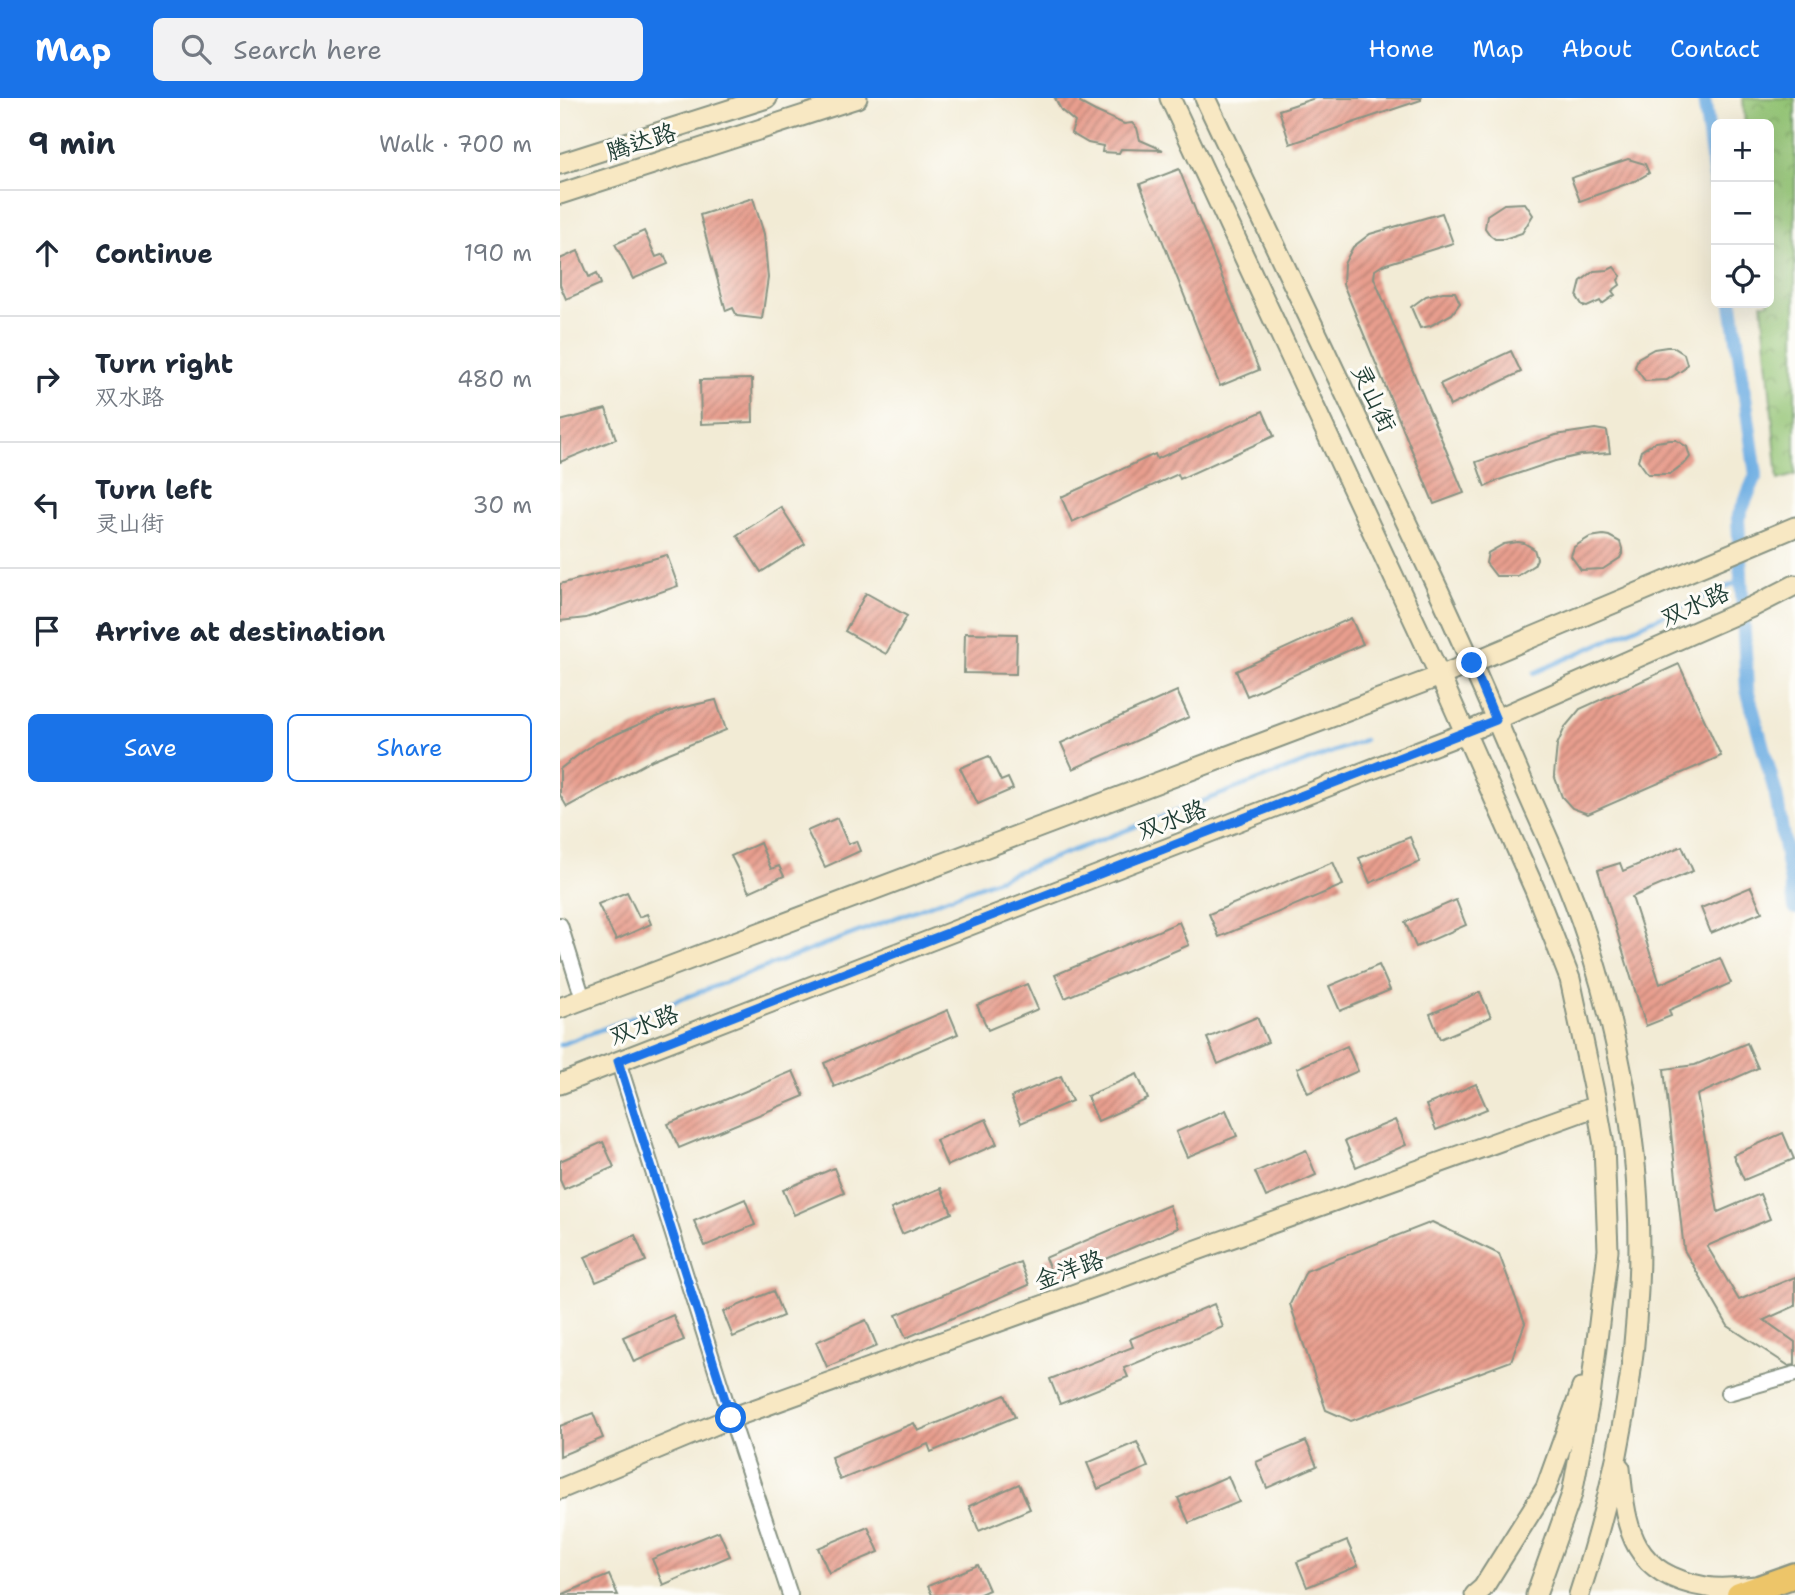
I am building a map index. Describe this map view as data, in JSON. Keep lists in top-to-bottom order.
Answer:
{
  "streets": {
    "main road": [
      "腾达路",
      "灵山街",
      "双水路",
      "金洋路"
    ]
  },
  "crossings": [
    ["灵山街", "双水路"]
  ],
  "page": {
    "header": "Map",
    "search": "Search here",
    "nav": [
      "Home",
      "Map",
      "About",
      "Contact"
    ],
    "heading": ["9 min", "Walk · 700 m"],
    "map_buttons": ["+", "−"],
    "list": [
      ["Continue", "190 m"],
      ["Turn right", "双水路", "480 m"],
      ["Turn left", "灵山街", "30 m"],
      "Arrive at destination"
    ],
    "buttons": ["Save", "Share"]
  }
}
